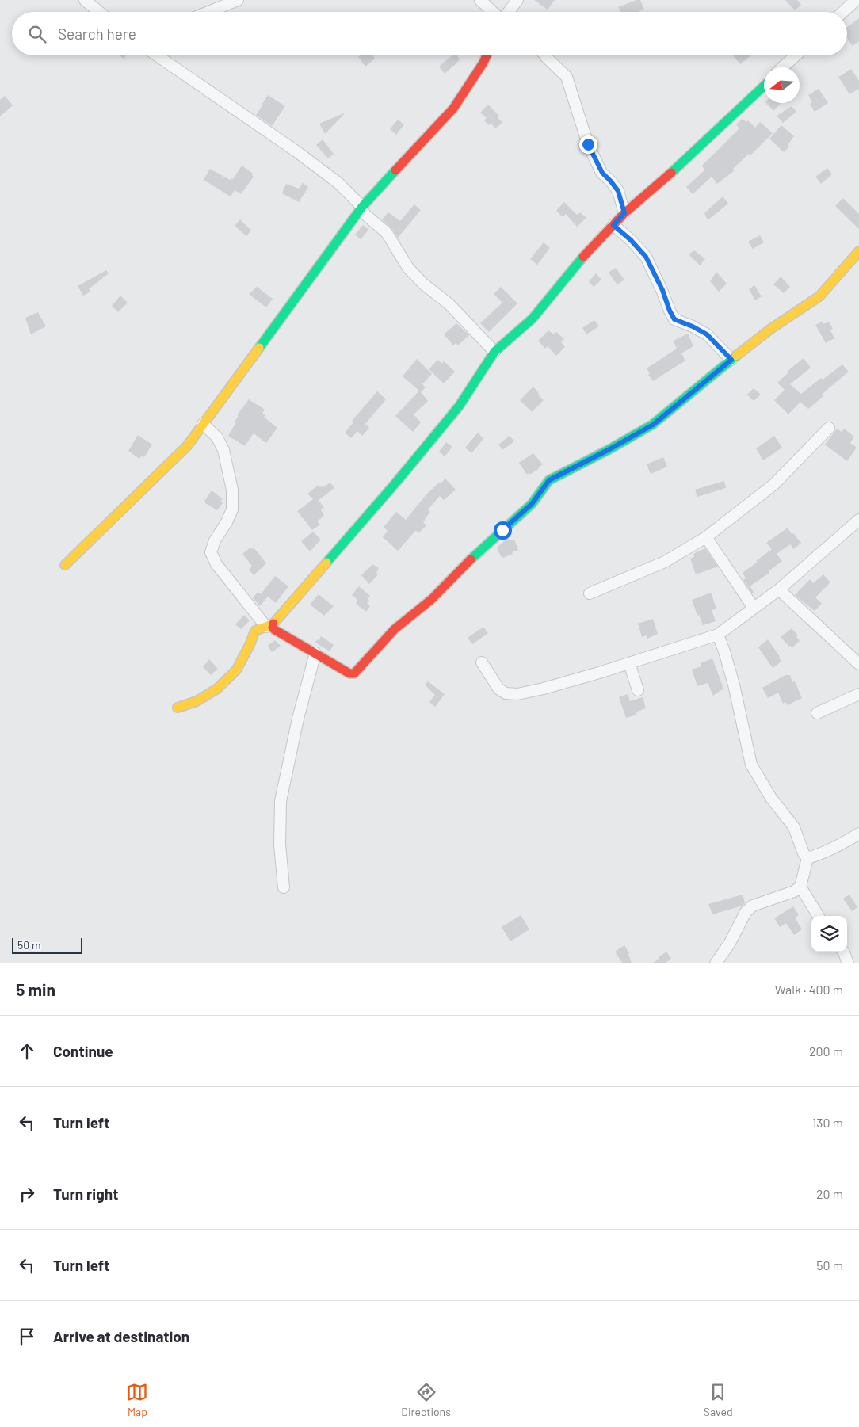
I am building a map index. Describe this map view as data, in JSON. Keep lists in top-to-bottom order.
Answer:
{
  "scale_bar": "50 m",
  "north": "left",
  "page": {
    "search": "Search here",
    "scale": "50 m",
    "heading": ["5 min", "Walk · 400 m"],
    "list": [
      ["Continue", "200 m"],
      ["Turn left", "130 m"],
      ["Turn right", "20 m"],
      ["Turn left", "50 m"],
      "Arrive at destination"
    ],
    "nav": ["Map", "Directions", "Saved"]
  }
}
